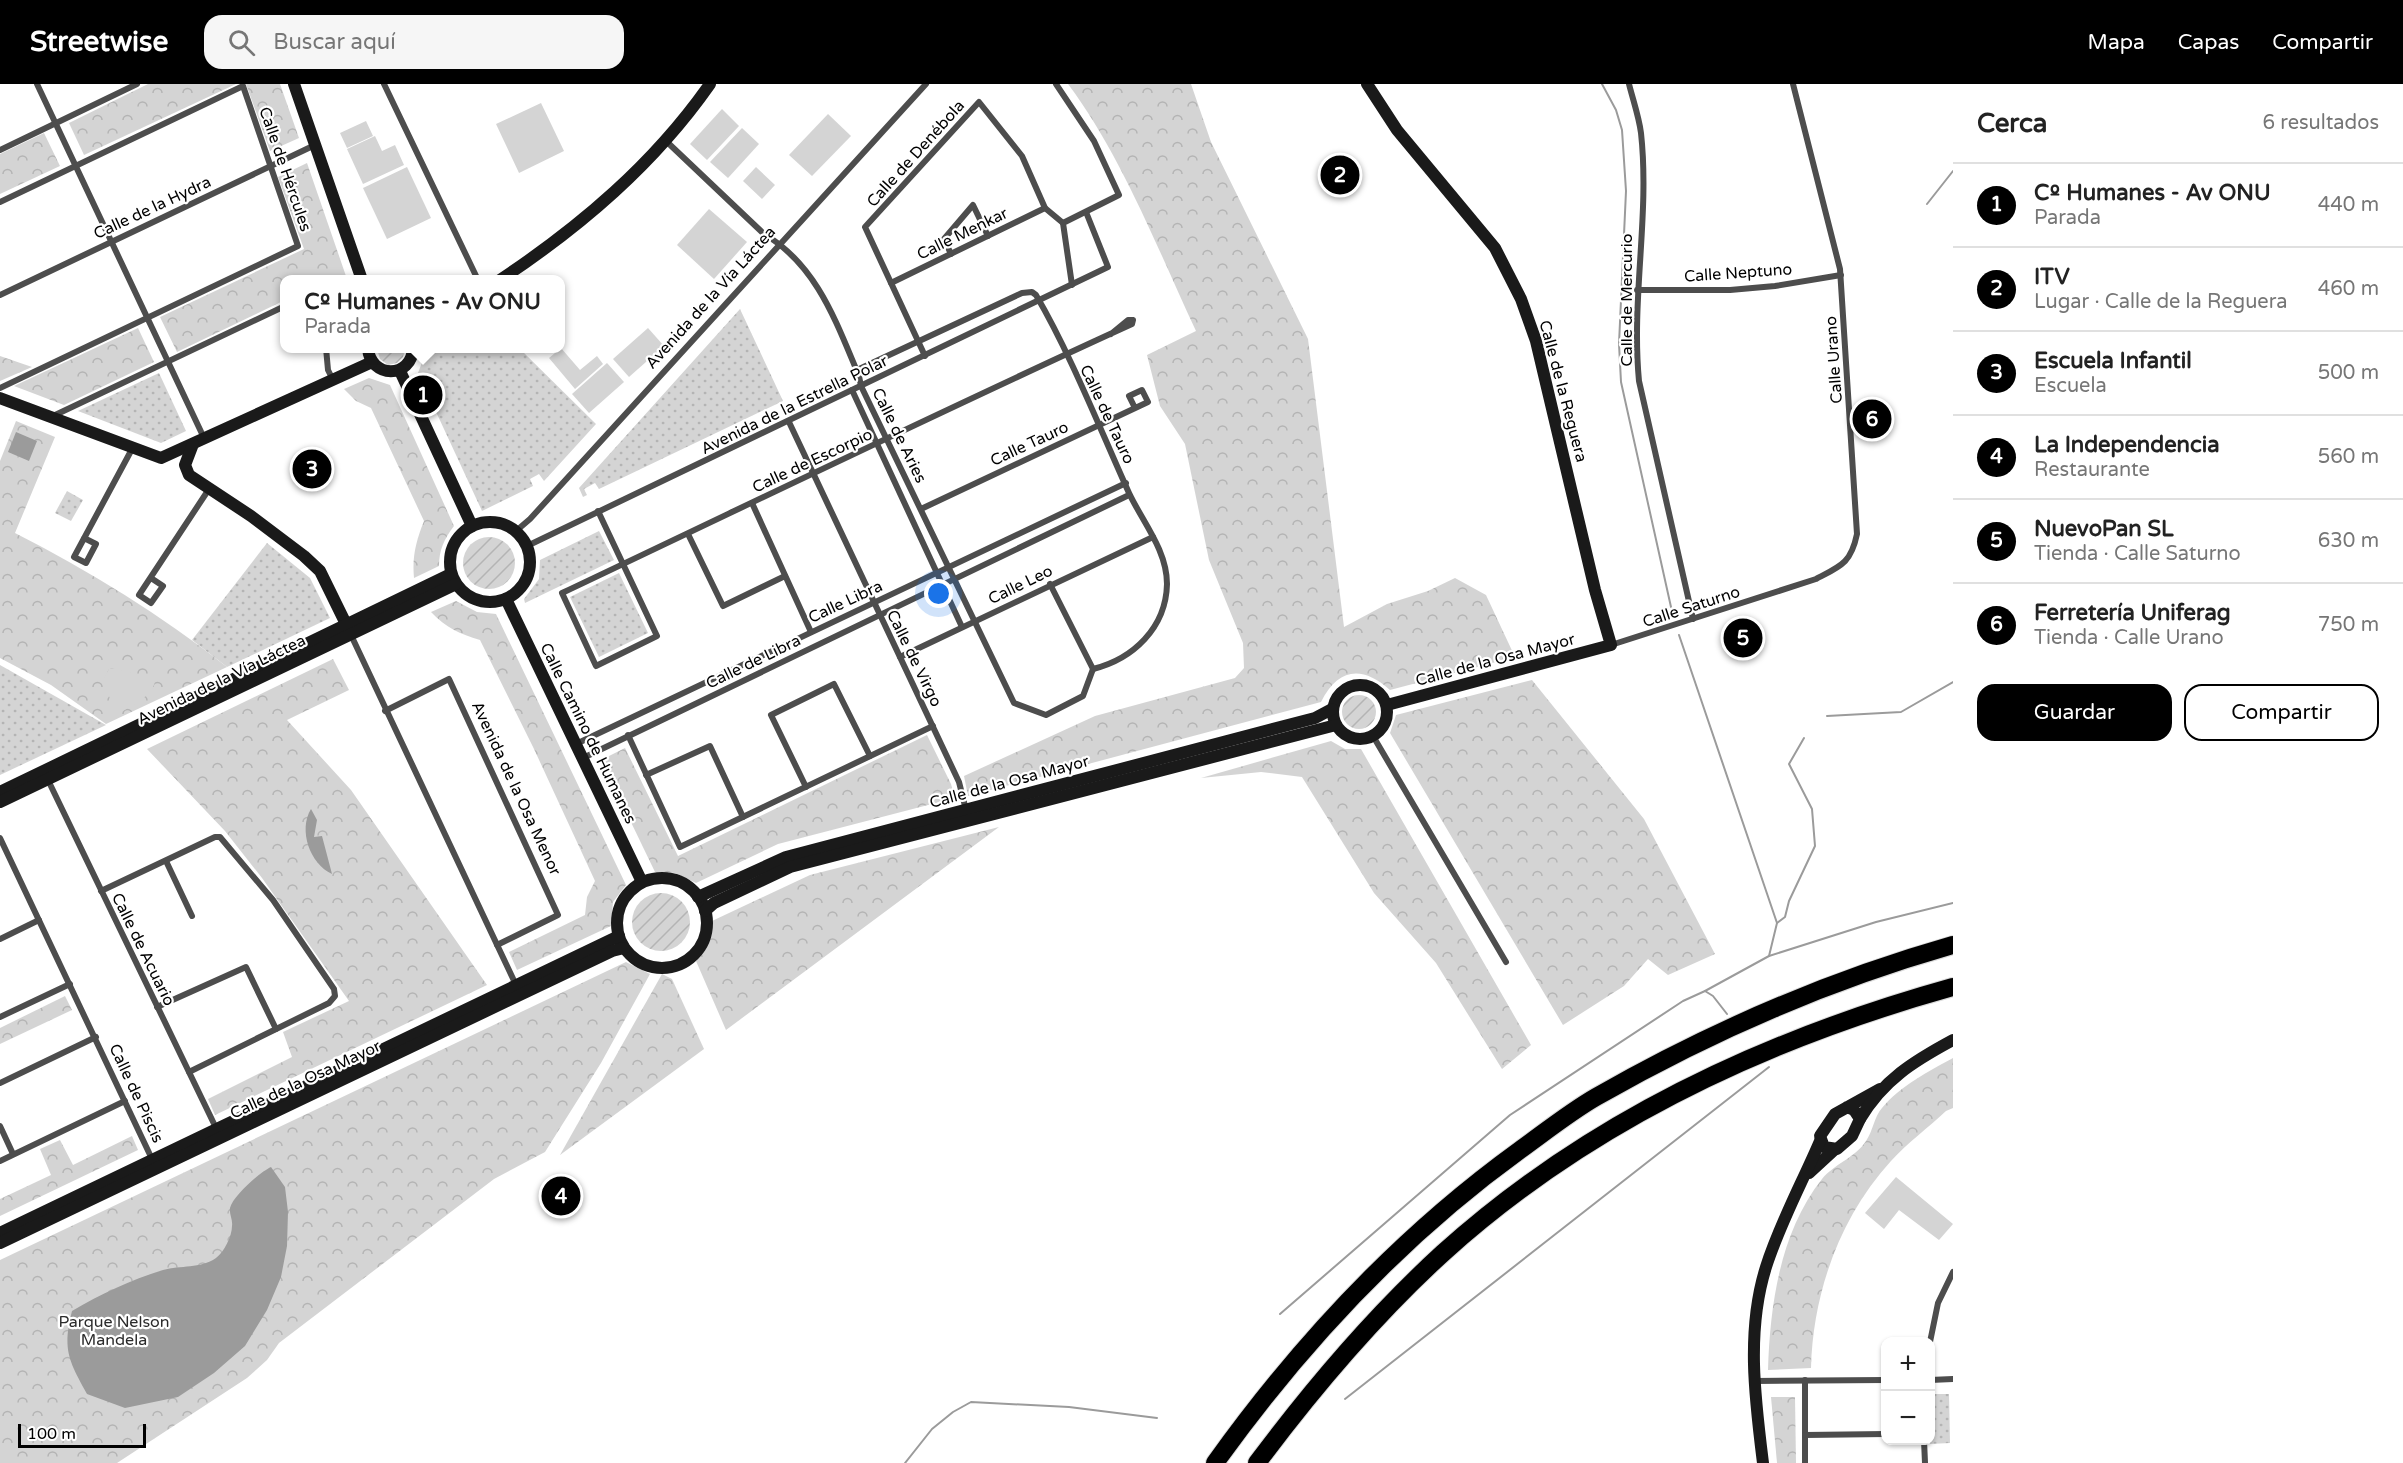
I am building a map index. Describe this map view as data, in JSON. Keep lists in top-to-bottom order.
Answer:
{
  "streets": {
    "street": [
      "Calle de Denébola",
      "Calle de Hércules",
      "Calle de la Hydra",
      "Calle Menkar",
      "Calle Neptuno",
      "Avenida de la Vía Láctea",
      "Calle de Mercurio",
      "Calle Urano",
      "Calle de la Reguera",
      "Avenida de la Estrella Polar",
      "Calle de Tauro",
      "Calle de Aries",
      "Calle Tauro",
      "Calle de Escorpio",
      "Calle Leo",
      "Calle Libra",
      "Calle Saturno",
      "Calle de Virgo",
      "Calle de la Osa Mayor",
      "Calle de Libra",
      "Calle Camino de Humanes",
      "Avenida de la Osa Menor",
      "Calle de Acuario",
      "Calle de Piscis"
    ]
  },
  "crossings": [
    ["Calle de Denébola", "Calle Menkar"],
    ["Calle de Denébola", "Avenida de la Estrella Polar"],
    ["Calle de Hércules", "Calle de la Hydra"],
    ["Calle Neptuno", "Calle de Mercurio"],
    ["Calle Neptuno", "Calle Urano"],
    ["Avenida de la Vía Láctea", "Avenida de la Estrella Polar"],
    ["Avenida de la Vía Láctea", "Calle de Aries"],
    ["Avenida de la Vía Láctea", "Calle Camino de Humanes"],
    ["Avenida de la Vía Láctea", "Calle de Acuario"],
    ["Calle de Mercurio", "Calle Saturno"],
    ["Calle Urano", "Calle Saturno"],
    ["Calle de la Reguera", "Calle Saturno"],
    ["Calle de la Reguera", "Calle de la Osa Mayor"],
    ["Avenida de la Estrella Polar", "Calle de Tauro"],
    ["Avenida de la Estrella Polar", "Calle de Aries"],
    ["Avenida de la Estrella Polar", "Calle de Escorpio"],
    ["Avenida de la Estrella Polar", "Calle de Virgo"],
    ["Avenida de la Estrella Polar", "Calle Camino de Humanes"],
    ["Calle de Tauro", "Calle Tauro"],
    ["Calle de Tauro", "Calle de Escorpio"],
    ["Calle de Tauro", "Calle Leo"],
    ["Calle de Tauro", "Calle Libra"],
    ["Calle de Tauro", "Calle de Libra"],
    ["Calle de Aries", "Calle Tauro"],
    ["Calle de Aries", "Calle de Escorpio"],
    ["Calle de Aries", "Calle Leo"],
    ["Calle de Aries", "Calle Libra"],
    ["Calle de Aries", "Calle de Libra"],
    ["Calle de Escorpio", "Calle de Virgo"],
    ["Calle Leo", "Calle de Virgo"],
    ["Calle Libra", "Calle de Virgo"],
    ["Calle Libra", "Calle Camino de Humanes"],
    ["Calle Saturno", "Calle de la Osa Mayor"],
    ["Calle de Virgo", "Calle de la Osa Mayor"],
    ["Calle de Virgo", "Calle de Libra"],
    ["Calle de la Osa Mayor", "Calle Camino de Humanes"],
    ["Calle de la Osa Mayor", "Calle de Acuario"],
    ["Calle de la Osa Mayor", "Calle de Piscis"],
    ["Calle de Libra", "Calle Camino de Humanes"]
  ],
  "parks": ["Parque Nelson Mandela"],
  "scale_bar": "100 m",
  "page": {
    "header": "Streetwise",
    "search": "Buscar aquí",
    "nav": ["Mapa", "Capas", "Compartir"],
    "heading": ["Cerca", "6 resultados"],
    "pins": [
      "2",
      "1",
      "6",
      "3",
      "5",
      "4"
    ],
    "list": [
      {
        "mark": "1",
        "name": "Cº Humanes - Av ONU",
        "note": "Parada",
        "value": "440 m"
      },
      {
        "mark": "2",
        "name": "ITV",
        "note": "Lugar · Calle de la Reguera",
        "value": "460 m"
      },
      {
        "mark": "3",
        "name": "Escuela Infantil",
        "note": "Escuela",
        "value": "500 m"
      },
      {
        "mark": "4",
        "name": "La Independencia",
        "note": "Restaurante",
        "value": "560 m"
      },
      {
        "mark": "5",
        "name": "NuevoPan SL",
        "note": "Tienda · Calle Saturno",
        "value": "630 m"
      },
      {
        "mark": "6",
        "name": "Ferretería Uniferag",
        "note": "Tienda · Calle Urano",
        "value": "750 m"
      }
    ],
    "popup": ["Cº Humanes - Av ONU", "Parada"],
    "buttons": ["Guardar", "Compartir"],
    "map_buttons": ["+", "−"],
    "scale": "100 m"
  }
}
